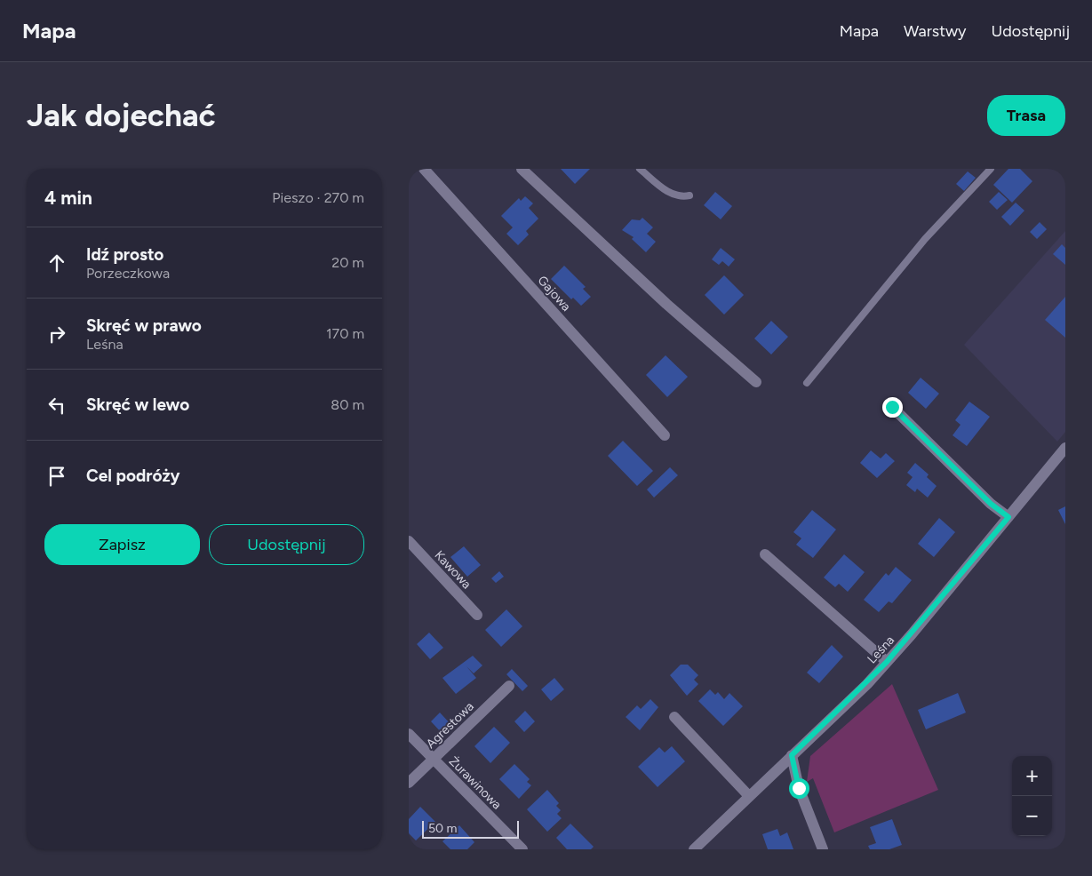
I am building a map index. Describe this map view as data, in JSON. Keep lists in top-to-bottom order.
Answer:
{
  "streets": {
    "street": [
      "Gajowa",
      "Kawowa",
      "Leśna",
      "Agrestowa",
      "Żurawinowa"
    ]
  },
  "crossings": [
    ["Agrestowa", "Żurawinowa"]
  ],
  "scale_bar": "50 m",
  "page": {
    "header": "Mapa",
    "nav": ["Mapa", "Warstwy", "Udostępnij"],
    "buttons": [
      "Trasa",
      ["Zapisz", "Udostępnij"]
    ],
    "title": "Jak dojechać",
    "heading": ["4 min", "Pieszo · 270 m"],
    "list": [
      ["Idź prosto", "Porzeczkowa", "20 m"],
      ["Skręć w prawo", "Leśna", "170 m"],
      ["Skręć w lewo", "80 m"],
      "Cel podróży"
    ],
    "map_buttons": ["+", "−"],
    "scale": "50 m"
  }
}
